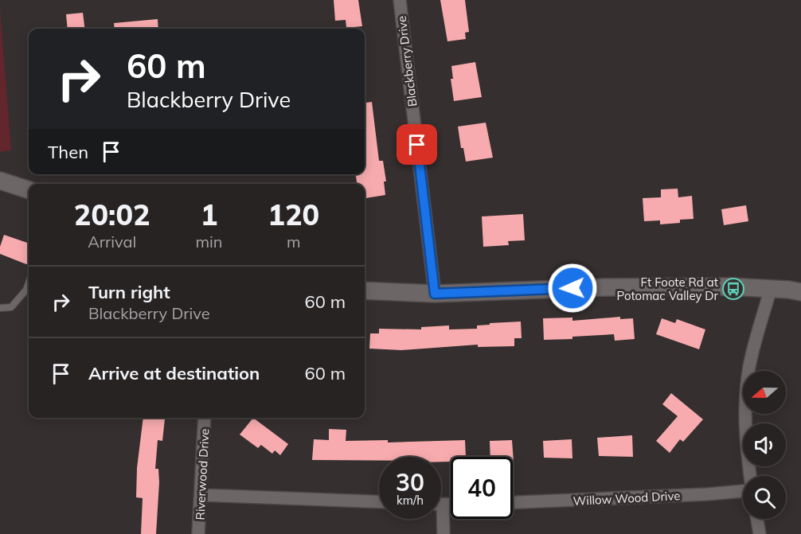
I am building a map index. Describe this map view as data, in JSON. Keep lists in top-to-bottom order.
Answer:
{
  "streets": {
    "street": ["Blackberry Drive", "Riverwood Drive", "Willow Wood Drive"]
  },
  "places": {
    "bus stop": ["Ft Foote Rd at Potomac Valley Dr"]
  },
  "north": "left",
  "page": {
    "turn": ["60 m", "Blackberry Drive"],
    "then": "Then",
    "eta": [
      "20:02",
      "Arrival",
      "1",
      "min",
      "120",
      "m"
    ],
    "list": [
      {
        "name": "Turn right",
        "note": "Blackberry Drive",
        "value": "60 m"
      },
      {
        "name": "Arrive at destination",
        "value": "60 m"
      }
    ],
    "speed": "30 km/h",
    "limit": "40"
  }
}
